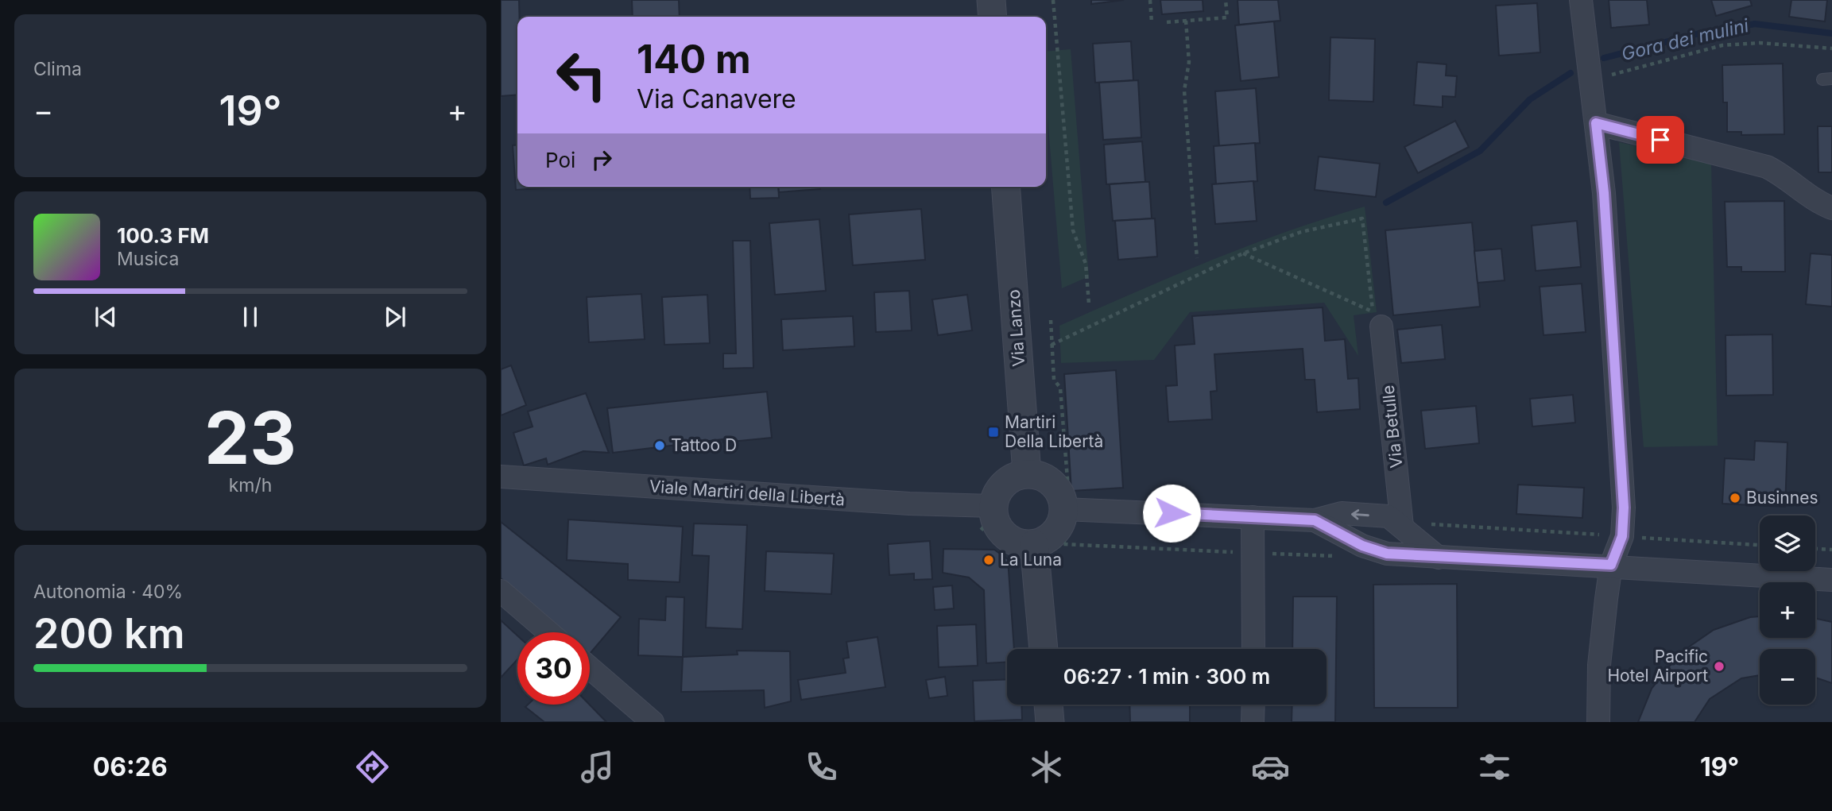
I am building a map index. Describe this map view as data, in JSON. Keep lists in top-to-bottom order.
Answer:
{
  "streets": {
    "street": ["Via Lanzo", "Via Betulle", "Viale Martiri della Libertà"]
  },
  "crossings": [
    ["Via Lanzo", "Viale Martiri della Libertà"]
  ],
  "water": ["Gora dei mulini"],
  "places": {
    "transit": ["Martiri Della Libertà"],
    "other": [
      "Tattoo D",
      "Businnes",
      "La Luna",
      "Pacific Hotel Airport"
    ]
  },
  "page": {
    "tile": [
      "Clima",
      ["23", "km/h"],
      ["Autonomia · 40%", "200 km"]
    ],
    "turn": ["140 m", "Via Canavere"],
    "heat": ["−", "19°", "+"],
    "then": "Poi",
    "song": ["100.3 FM", "Musica"],
    "map_buttons": ["+", "−"],
    "limit": "30",
    "trip": "06:27 · 1 min · 300 m",
    "tabs": ["06:26", "19°"]
  }
}
